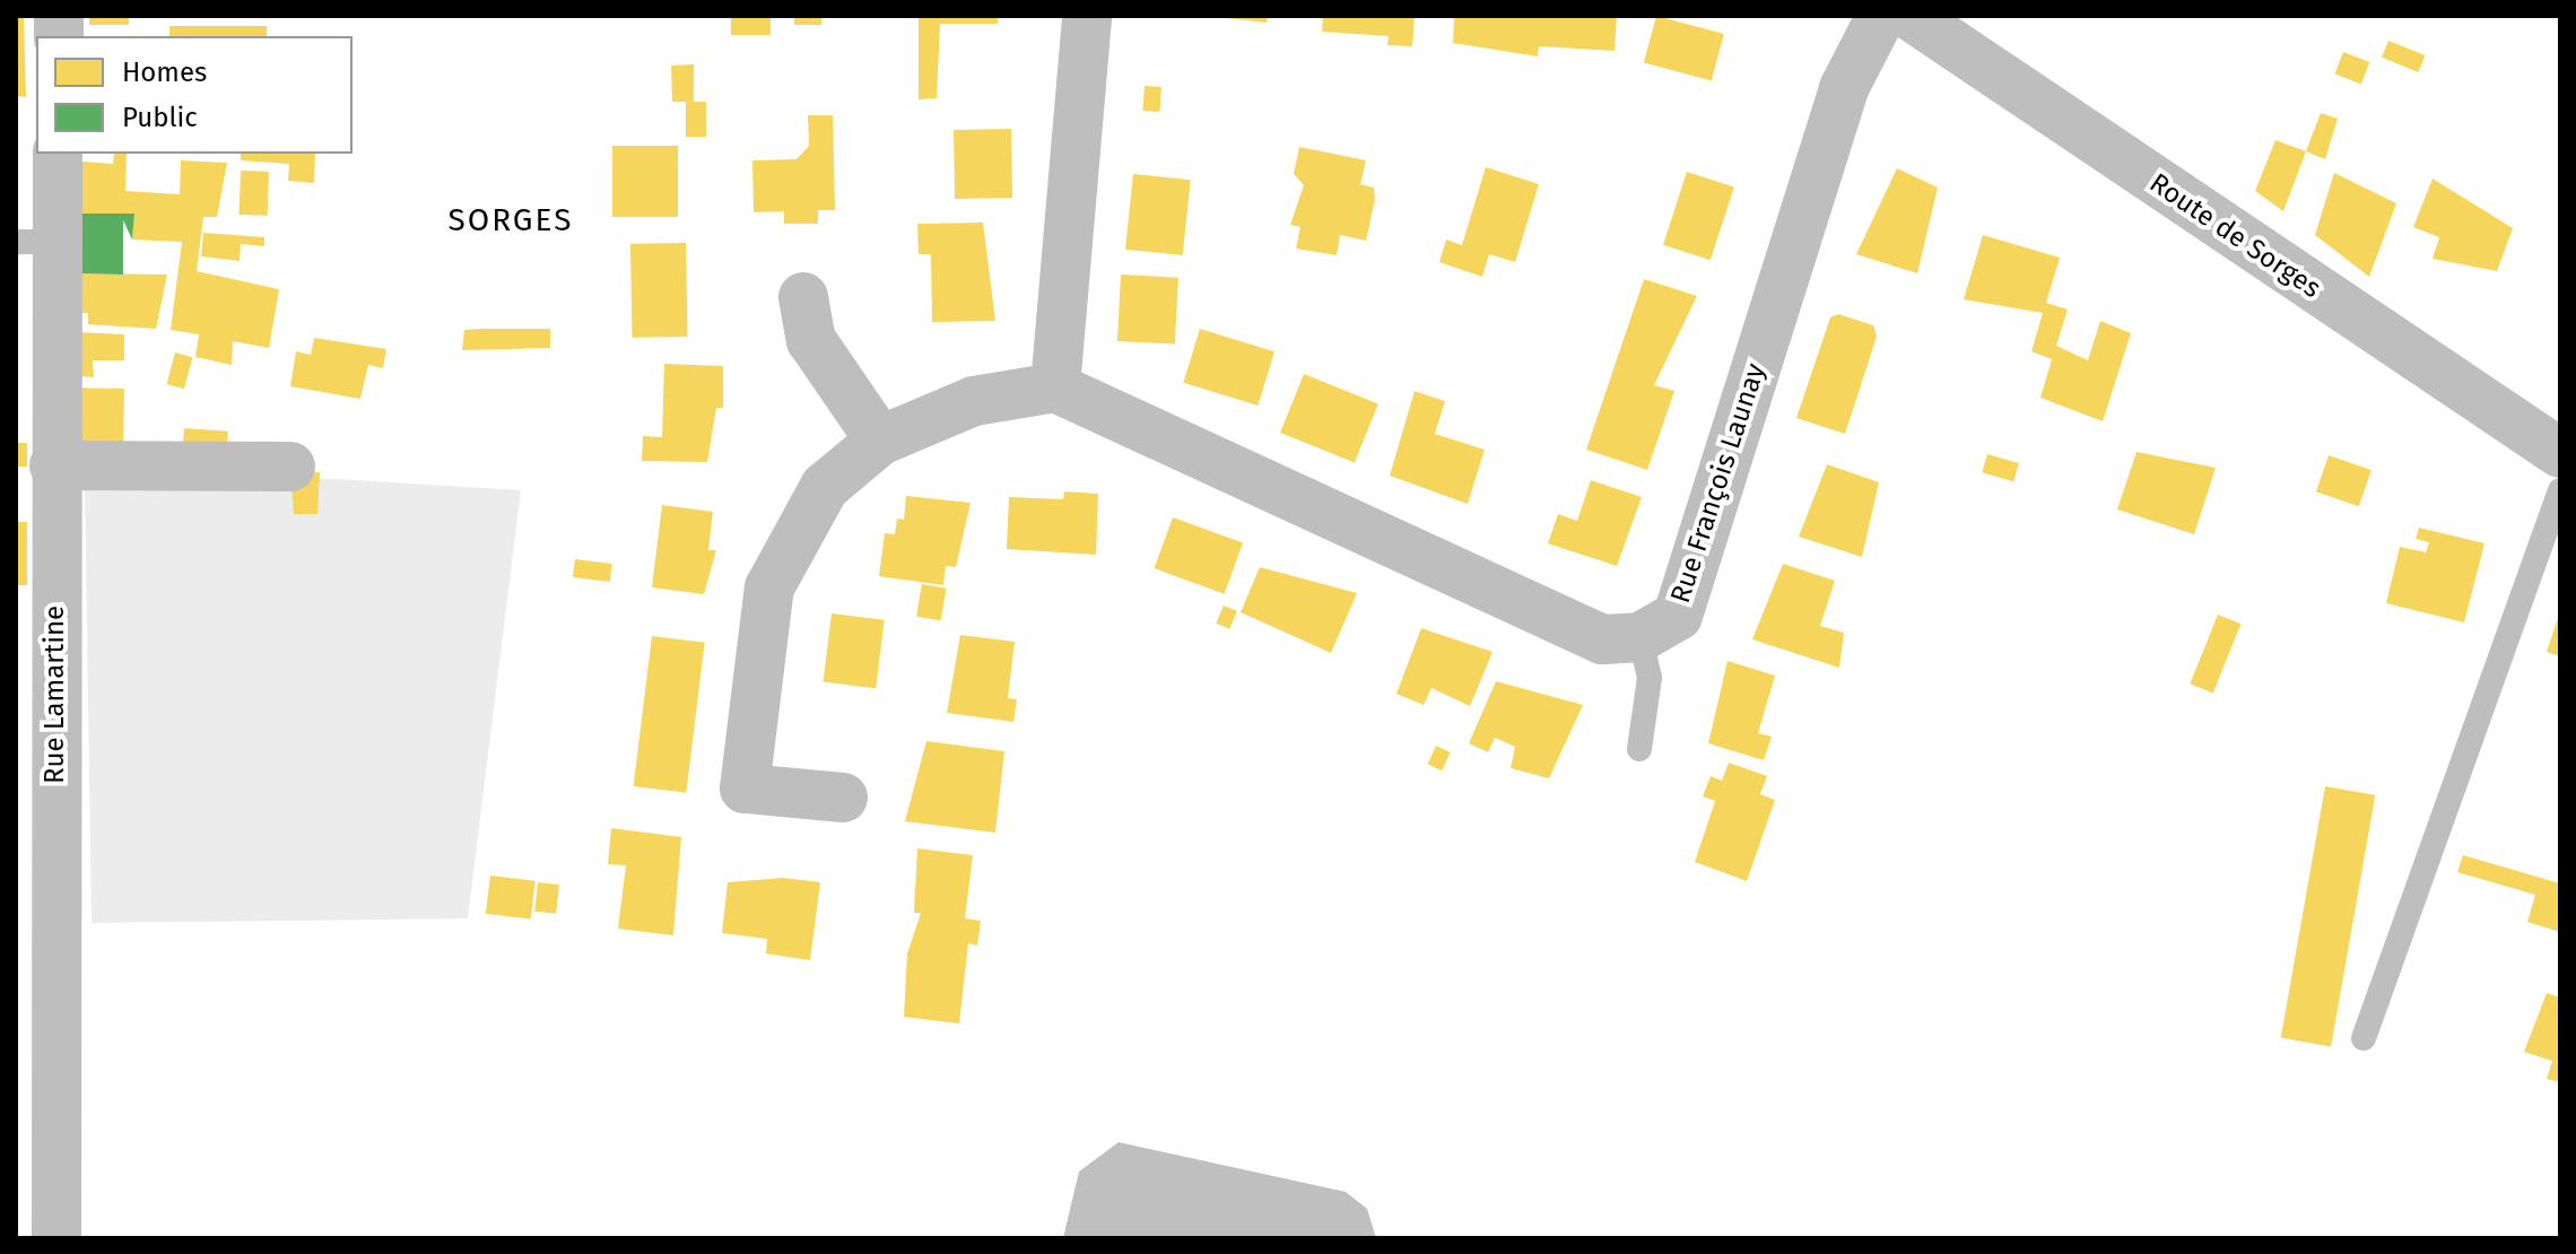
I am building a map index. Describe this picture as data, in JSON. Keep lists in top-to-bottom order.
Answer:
{
  "streets": {
    "street": ["Route de Sorges", "Rue François Launay", "Rue Lamartine"]
  },
  "districts": ["SORGES"],
  "legend": ["Homes", "Public"]
}
